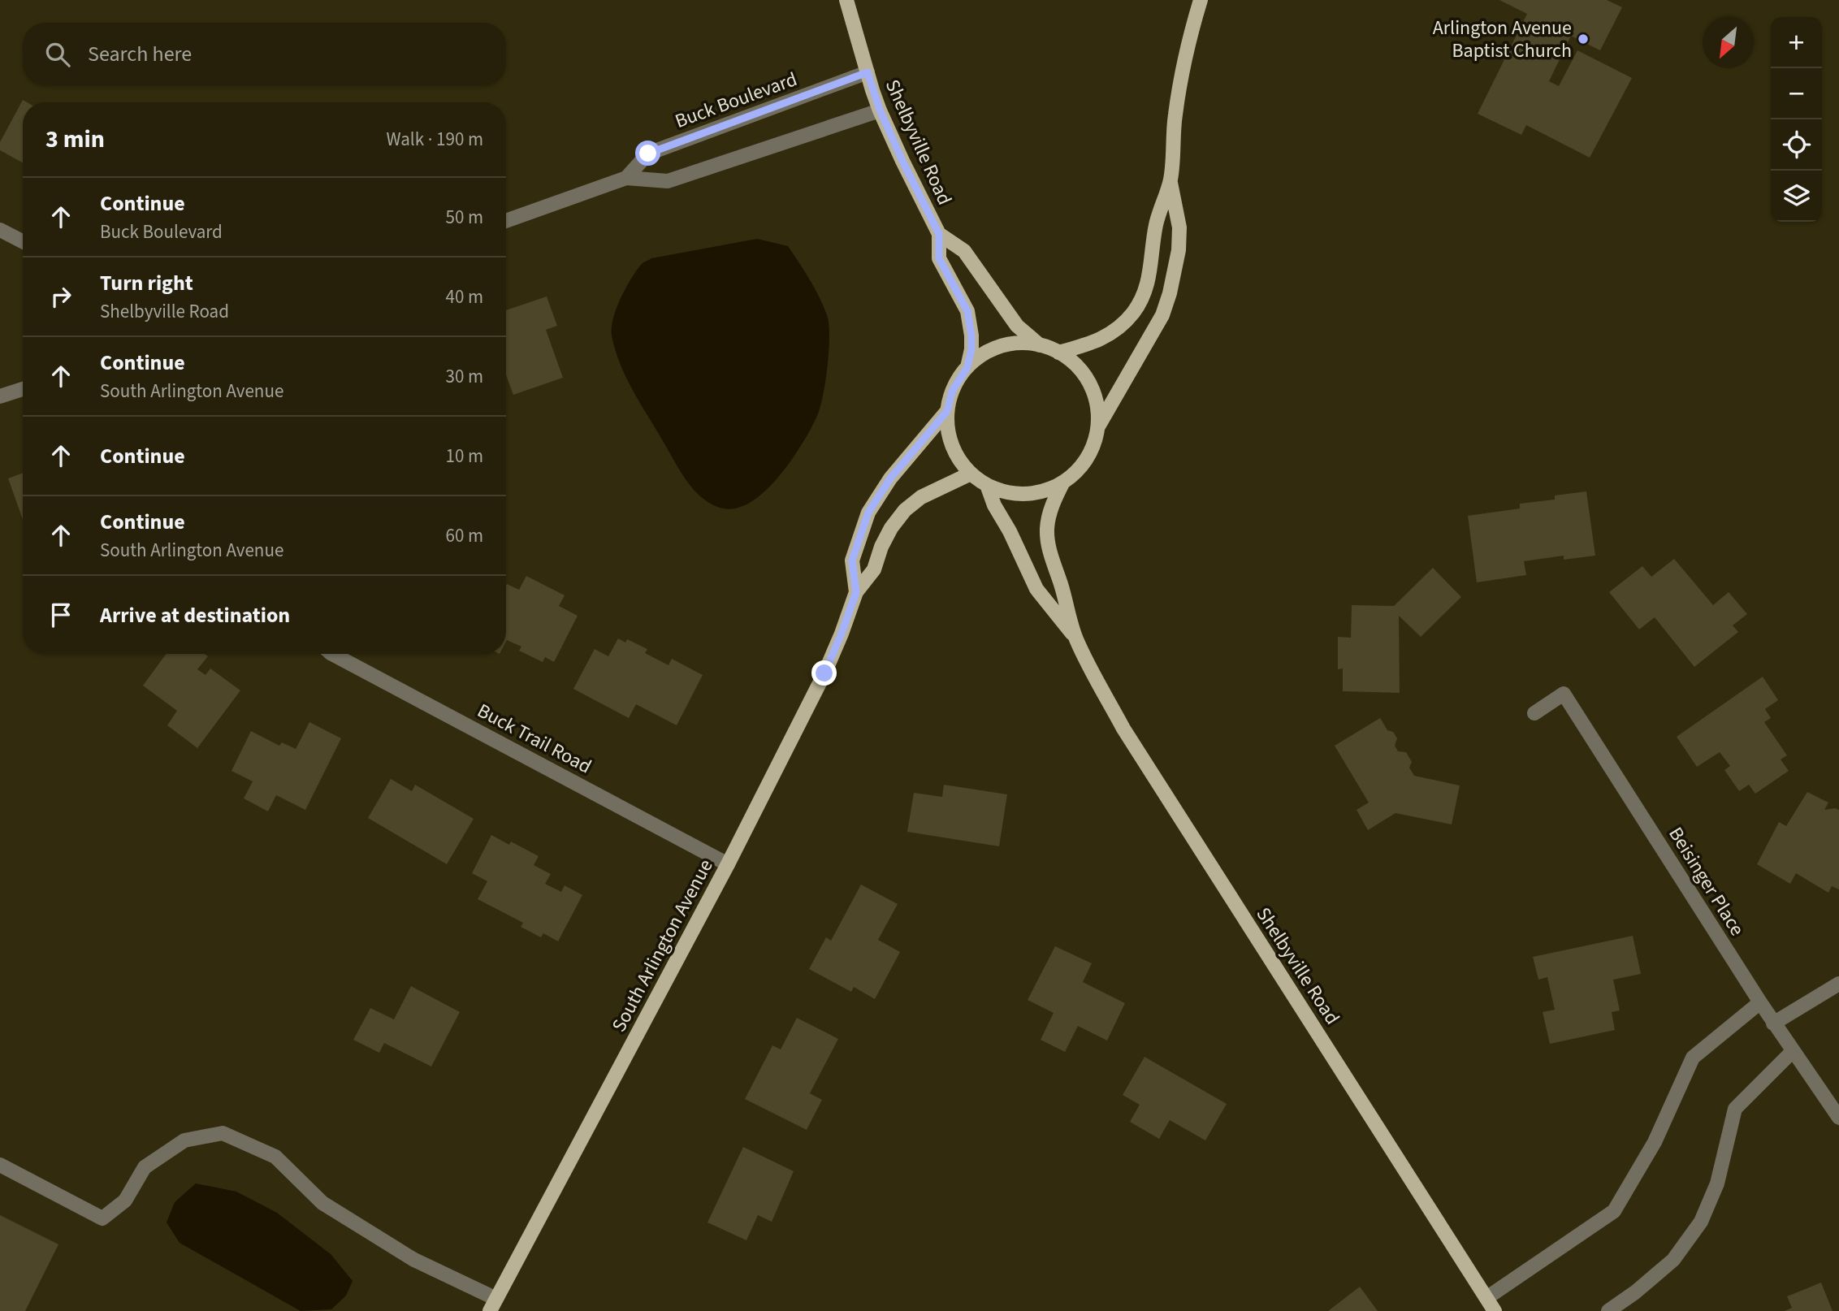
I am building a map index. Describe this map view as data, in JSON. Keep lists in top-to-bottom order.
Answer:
{
  "streets": {
    "main road": ["Shelbyville Road", "South Arlington Avenue"],
    "street": ["Buck Boulevard", "Buck Trail Road", "Beisinger Place"]
  },
  "crossings": [
    ["Buck Boulevard", "Shelbyville Road"],
    ["Buck Trail Road", "South Arlington Avenue"]
  ],
  "places": ["Arlington Avenue Baptist Church"],
  "north": "bottom left",
  "page": {
    "map_buttons": ["+", "−"],
    "search": "Search here",
    "heading": ["3 min", "Walk · 190 m"],
    "list": [
      ["Continue", "Buck Boulevard", "50 m"],
      ["Turn right", "Shelbyville Road", "40 m"],
      ["Continue", "South Arlington Avenue", "30 m"],
      ["Continue", "10 m"],
      ["Continue", "South Arlington Avenue", "60 m"],
      "Arrive at destination"
    ]
  }
}
